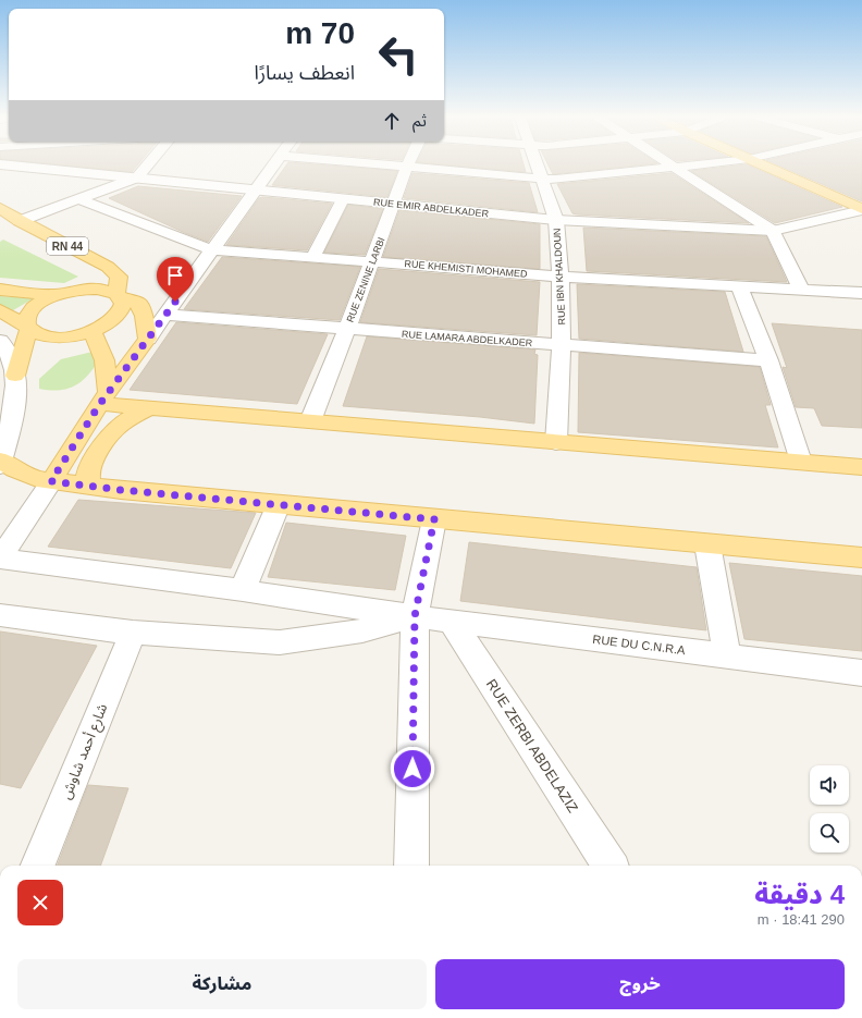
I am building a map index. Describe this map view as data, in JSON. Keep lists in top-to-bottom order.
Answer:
{
  "streets": {
    "main road": ["RN 44"],
    "street": [
      "RUE EMIR ABDELKADER",
      "RUE KHEMISTI MOHAMED",
      "RUE IBN KHALDOUN",
      "RUE ZENINE LARBI",
      "RUE LAMARA ABDELKADER",
      "RUE DU C.N.R.A",
      "RUE ZERBI ABDELAZIZ",
      "شارع أحمد شاوش"
    ]
  },
  "crossings": [
    ["RUE EMIR ABDELKADER", "RUE IBN KHALDOUN"],
    ["RUE EMIR ABDELKADER", "RUE ZENINE LARBI"],
    ["RUE KHEMISTI MOHAMED", "RUE IBN KHALDOUN"],
    ["RUE KHEMISTI MOHAMED", "RUE ZENINE LARBI"],
    ["RUE IBN KHALDOUN", "RUE LAMARA ABDELKADER"],
    ["RUE ZENINE LARBI", "RUE LAMARA ABDELKADER"],
    ["RUE DU C.N.R.A", "RUE ZERBI ABDELAZIZ"]
  ],
  "page": {
    "turn": ["70 m", "انعطف يسارًا"],
    "then": "ثم",
    "heading": ["4 دقيقة", "290 m · 18:41"],
    "buttons": ["خروج", "مشاركة"]
  }
}
